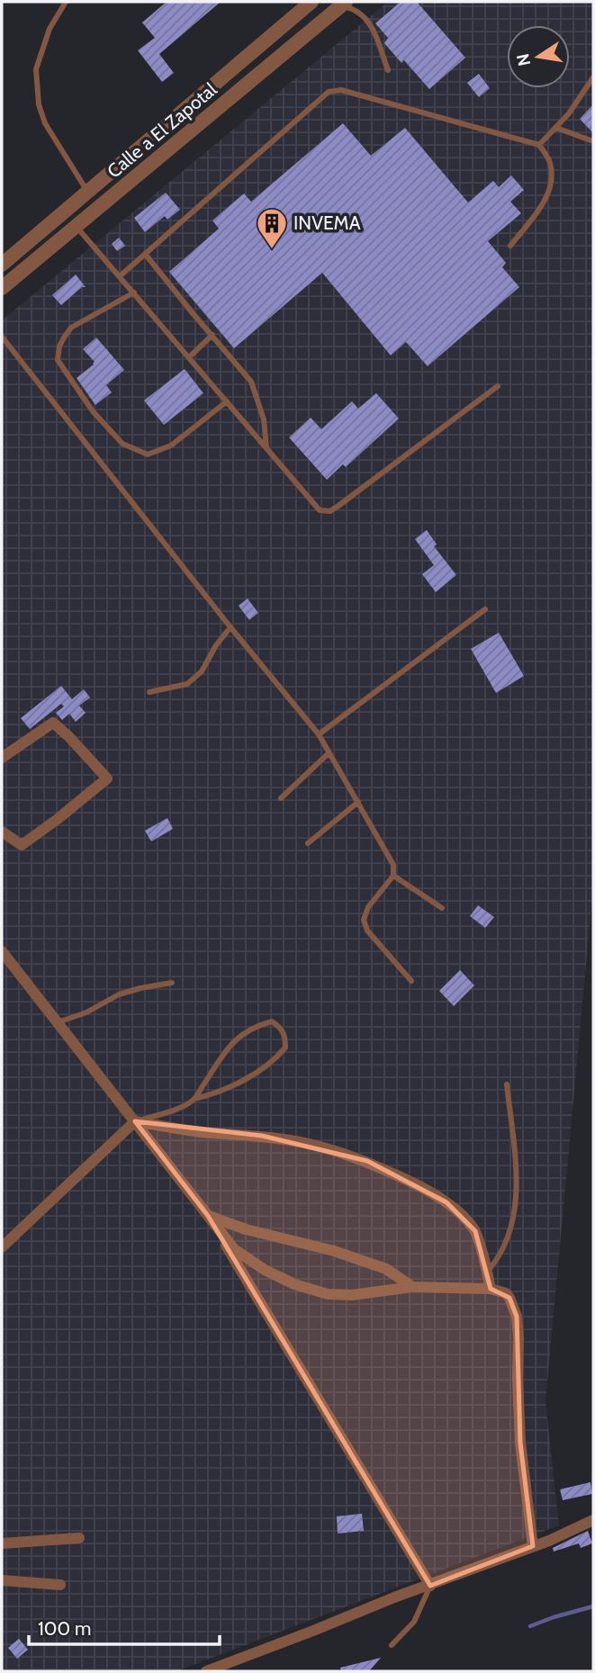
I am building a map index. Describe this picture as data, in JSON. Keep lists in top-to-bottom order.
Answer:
{
  "streets": {
    "street": ["Calle a El Zapotal"]
  },
  "places": {
    "building": ["INVEMA"]
  },
  "scale_bar": "100 m",
  "north": "left"
}
